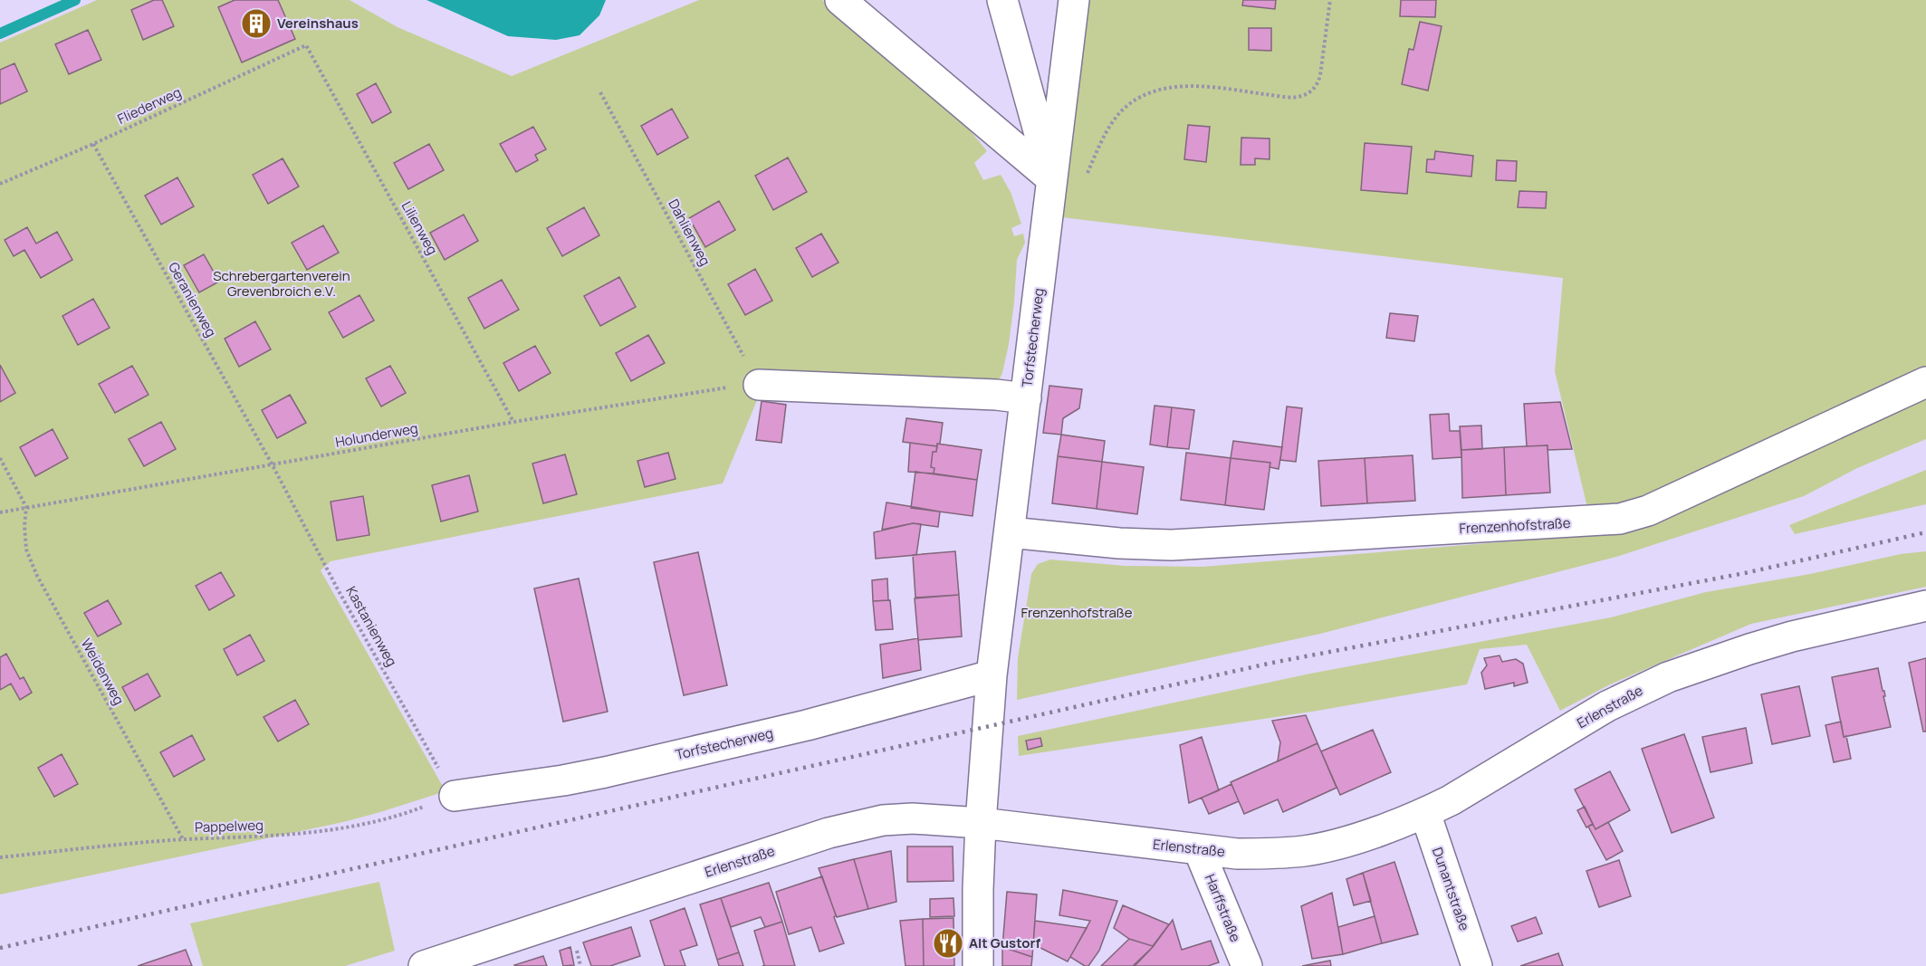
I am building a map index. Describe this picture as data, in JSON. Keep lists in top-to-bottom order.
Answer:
{
  "streets": {
    "street": [
      "Torfstecherweg",
      "Frenzenhofstraße",
      "Erlenstraße",
      "Dunantstraße",
      "Harffstraße"
    ],
    "path": [
      "Fliederweg",
      "Lilienweg",
      "Dahlienweg",
      "Geranienweg",
      "Holunderweg",
      "Kastanienweg",
      "Weidenweg",
      "Pappelweg"
    ]
  },
  "crossings": [
    ["Fliederweg", "Lilienweg"],
    ["Fliederweg", "Geranienweg"],
    ["Lilienweg", "Holunderweg"],
    ["Dahlienweg", "Holunderweg"],
    ["Geranienweg", "Holunderweg"],
    ["Geranienweg", "Kastanienweg"],
    ["Torfstecherweg", "Frenzenhofstraße"],
    ["Torfstecherweg", "Kastanienweg"],
    ["Torfstecherweg", "Erlenstraße"],
    ["Torfstecherweg", "Pappelweg"],
    ["Holunderweg", "Kastanienweg"],
    ["Holunderweg", "Weidenweg"],
    ["Kastanienweg", "Pappelweg"],
    ["Weidenweg", "Pappelweg"],
    ["Erlenstraße", "Dunantstraße"],
    ["Erlenstraße", "Harffstraße"]
  ],
  "parks": ["Schrebergartenverein Grevenbroich e.V.", "Frenzenhofstraße"],
  "places": {
    "building": ["Vereinshaus"],
    "restaurant": ["Alt Gustorf"]
  }
}
